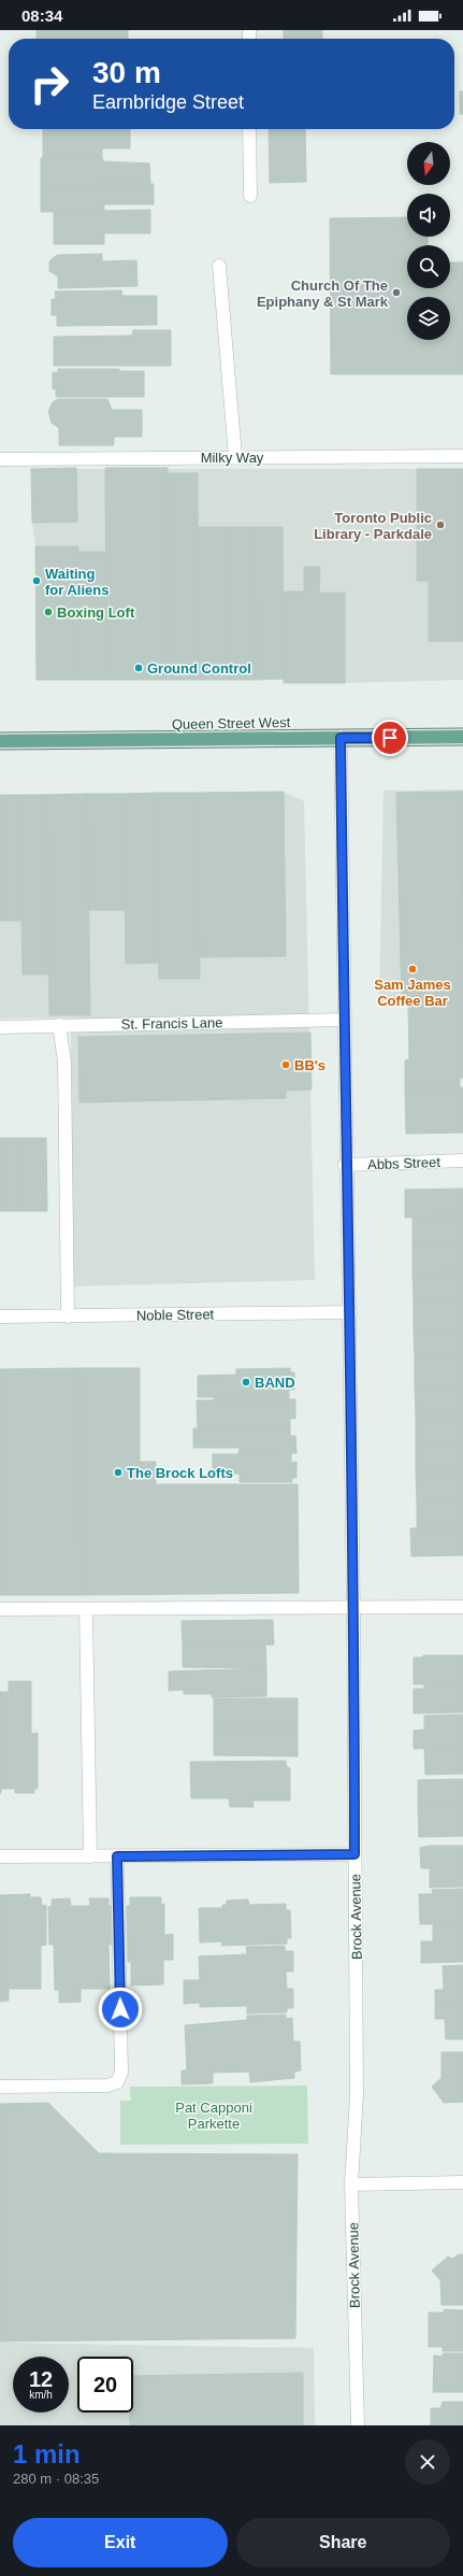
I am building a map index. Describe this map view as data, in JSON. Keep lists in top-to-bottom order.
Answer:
{
  "streets": {
    "main road": ["Queen Street West"],
    "street": [
      "Milky Way",
      "St. Francis Lane",
      "Abbs Street",
      "Noble Street",
      "Brock Avenue"
    ]
  },
  "crossings": [
    ["Queen Street West", "Brock Avenue"],
    ["St. Francis Lane", "Brock Avenue"],
    ["Abbs Street", "Brock Avenue"],
    ["Noble Street", "Brock Avenue"]
  ],
  "parks": ["Pat Capponi Parkette"],
  "places": [
    "Church Of The Epiphany & St Mark",
    "Toronto Public Library - Parkdale",
    "Waiting for Aliens",
    "Boxing Loft",
    "Ground Control",
    "Sam James Coffee Bar",
    "BB's",
    "BAND",
    "The Brock Lofts"
  ],
  "north": "bottom",
  "page": {
    "status": "08:34",
    "turn": ["30 m", "Earnbridge Street"],
    "speed": "12 km/h",
    "limit": "20",
    "heading": ["1 min", "280 m · 08:35"],
    "buttons": ["Exit", "Share"]
  }
}
